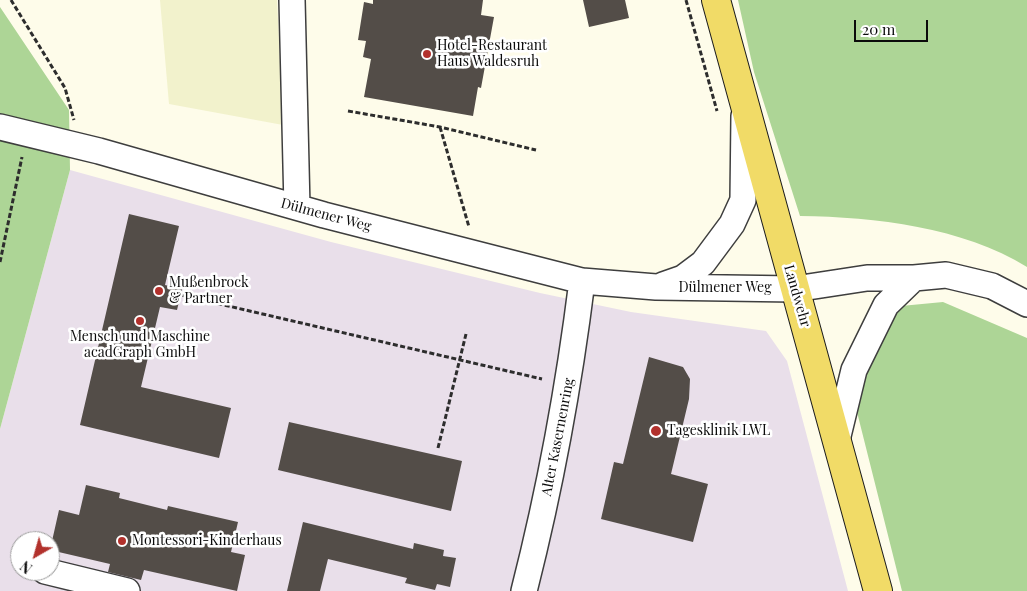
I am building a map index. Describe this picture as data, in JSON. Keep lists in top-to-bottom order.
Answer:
{
  "streets": {
    "main road": ["Landwehr"],
    "street": ["Dülmener Weg", "Alter Kasernenring"]
  },
  "crossings": [
    ["Dülmener Weg", "Landwehr"],
    ["Dülmener Weg", "Alter Kasernenring"]
  ],
  "places": [
    "Hotel-Restaurant Haus Waldesruh",
    "Mußenbrock & Partner",
    "Mensch und Maschine acadGraph GmbH",
    "Tagesklinik LWL",
    "Montessori-Kinderhaus"
  ],
  "scale_bar": "20 m",
  "north": "bottom left"
}
